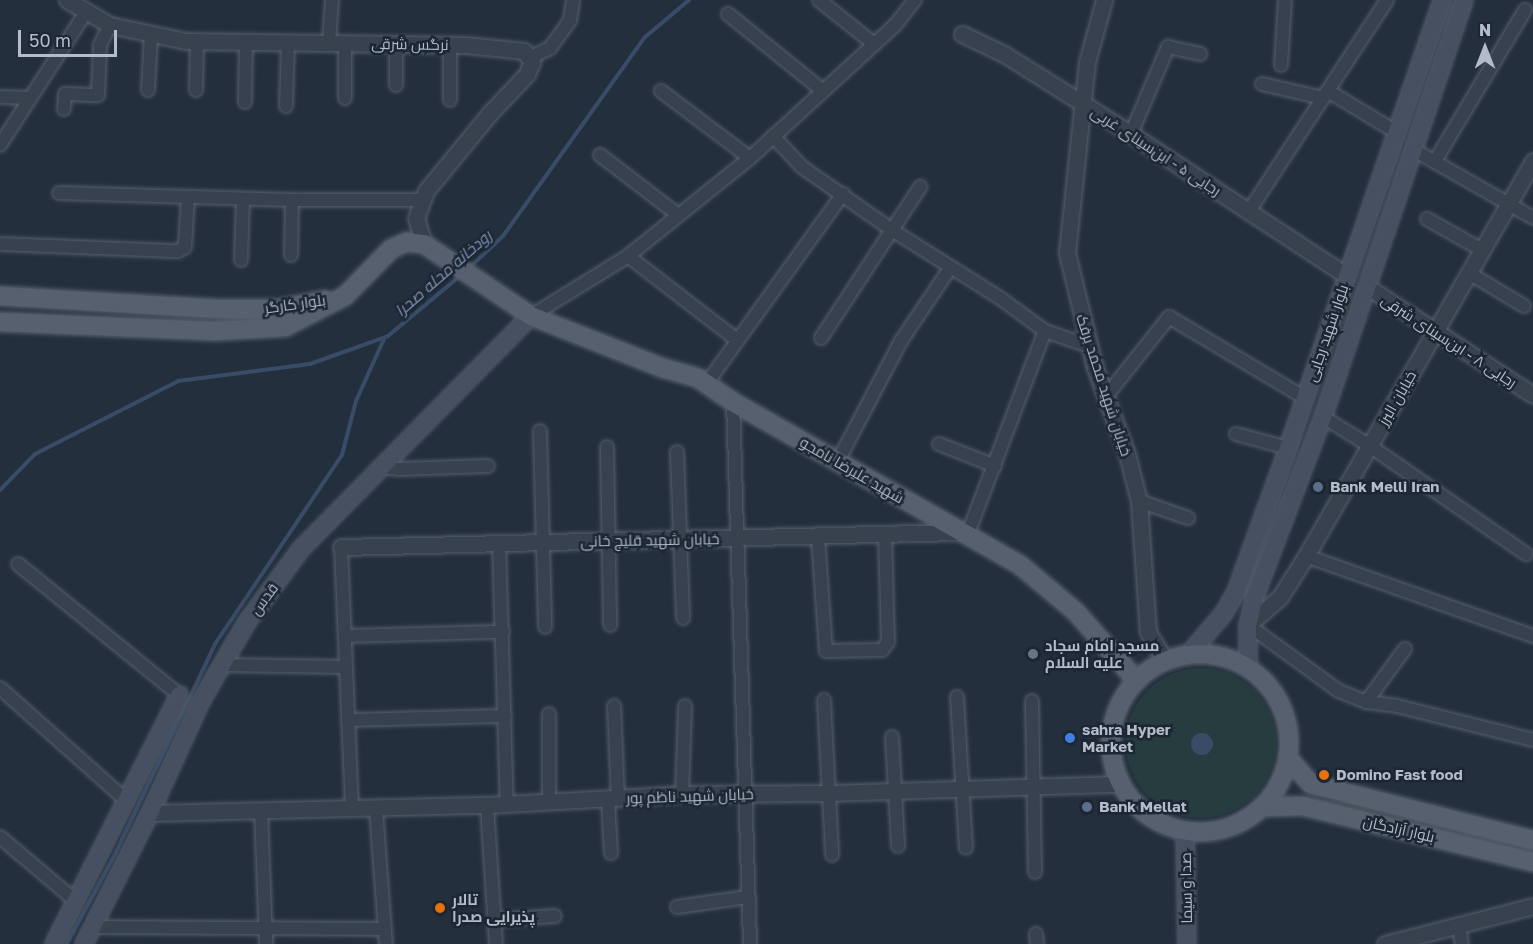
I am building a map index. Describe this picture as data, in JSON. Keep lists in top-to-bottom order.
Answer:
{
  "streets": {
    "main road": [
      "بلوار کارگر",
      "بلوار شهید رجایی",
      "شهید علیرضا نامجو",
      "قدس",
      "بلوار آزادگان",
      "صدا و سیما"
    ],
    "street": [
      "نرگس شرقی",
      "رجایی ۵ - ابن‌سینای غربی",
      "رجایی ۸ - ابن‌سینای شرقی",
      "خیابان شهید محمد برفک",
      "خیابان البرز",
      "خیابان شهید قلیچ خانی",
      "خیابان شهید ناظم پور"
    ]
  },
  "crossings": [
    ["رجایی ۵ - ابن‌سینای غربی", "بلوار شهید رجایی"],
    ["رجایی ۵ - ابن‌سینای غربی", "خیابان شهید محمد برفک"],
    ["بلوار شهید رجایی", "رجایی ۸ - ابن‌سینای شرقی"],
    ["بلوار شهید رجایی", "خیابان شهید محمد برفک"],
    ["بلوار شهید رجایی", "خیابان البرز"],
    ["بلوار شهید رجایی", "شهید علیرضا نامجو"],
    ["بلوار شهید رجایی", "خیابان شهید ناظم پور"],
    ["بلوار شهید رجایی", "بلوار آزادگان"],
    ["بلوار شهید رجایی", "صدا و سیما"],
    ["رجایی ۸ - ابن‌سینای شرقی", "خیابان البرز"],
    ["خیابان شهید محمد برفک", "شهید علیرضا نامجو"],
    ["خیابان شهید محمد برفک", "خیابان شهید ناظم پور"],
    ["خیابان شهید محمد برفک", "بلوار آزادگان"],
    ["خیابان شهید محمد برفک", "صدا و سیما"],
    ["شهید علیرضا نامجو", "خیابان شهید قلیچ خانی"],
    ["شهید علیرضا نامجو", "قدس"],
    ["شهید علیرضا نامجو", "خیابان شهید ناظم پور"],
    ["شهید علیرضا نامجو", "بلوار آزادگان"],
    ["شهید علیرضا نامجو", "صدا و سیما"],
    ["قدس", "خیابان شهید ناظم پور"],
    ["خیابان شهید ناظم پور", "بلوار آزادگان"],
    ["خیابان شهید ناظم پور", "صدا و سیما"],
    ["بلوار آزادگان", "صدا و سیما"]
  ],
  "water": ["رودخانه محله صحرا"],
  "places": [
    "Bank Melli Iran",
    "مسجد امام سجاد علیه السلام",
    "sahra Hyper Market",
    "Domino Fast food",
    "Bank Mellat",
    "تالار پذیرایی صدرا"
  ],
  "scale_bar": "50 m",
  "north": "top"
}
